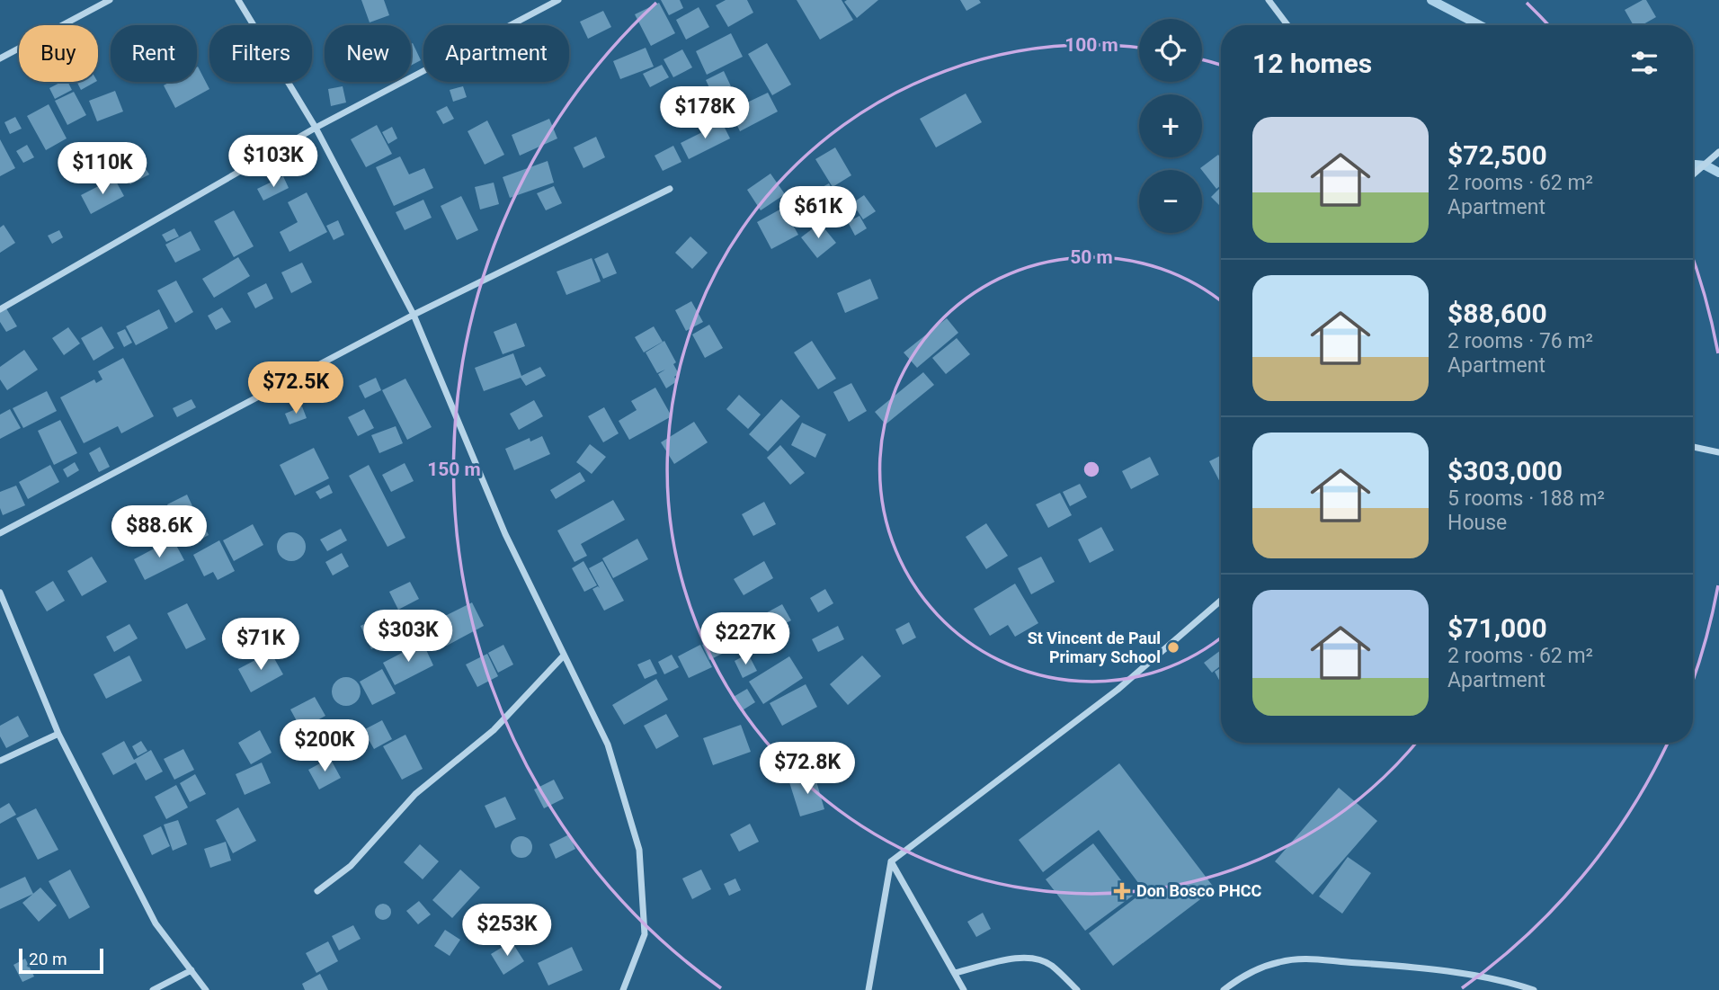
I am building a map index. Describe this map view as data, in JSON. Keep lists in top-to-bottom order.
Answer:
{
  "places": {
    "other": ["St Vincent de Paul Primary School"],
    "health": ["Don Bosco PHCC"]
  },
  "scale_bar": "20 m",
  "page": {
    "map_buttons": ["+", "−"],
    "chip": [
      "Buy",
      "Rent",
      "Filters",
      "New",
      "Apartment"
    ],
    "heading": "12 homes",
    "price": [
      "$178K",
      "$103K",
      "$110K",
      "$61K",
      "$72.5K",
      "$88.6K",
      "$303K",
      "$227K",
      "$71K",
      "$200K",
      "$72.8K",
      "$253K"
    ],
    "list": [
      {
        "name": "$72,500",
        "note": "2 rooms · 62 m² · Apartment"
      },
      {
        "name": "$88,600",
        "note": "2 rooms · 76 m² · Apartment"
      },
      {
        "name": "$303,000",
        "note": "5 rooms · 188 m² · House"
      },
      {
        "name": "$71,000",
        "note": "2 rooms · 62 m² · Apartment"
      }
    ],
    "scale": "20 m"
  },
  "rings": ["100 m", "50 m", "150 m"]
}
